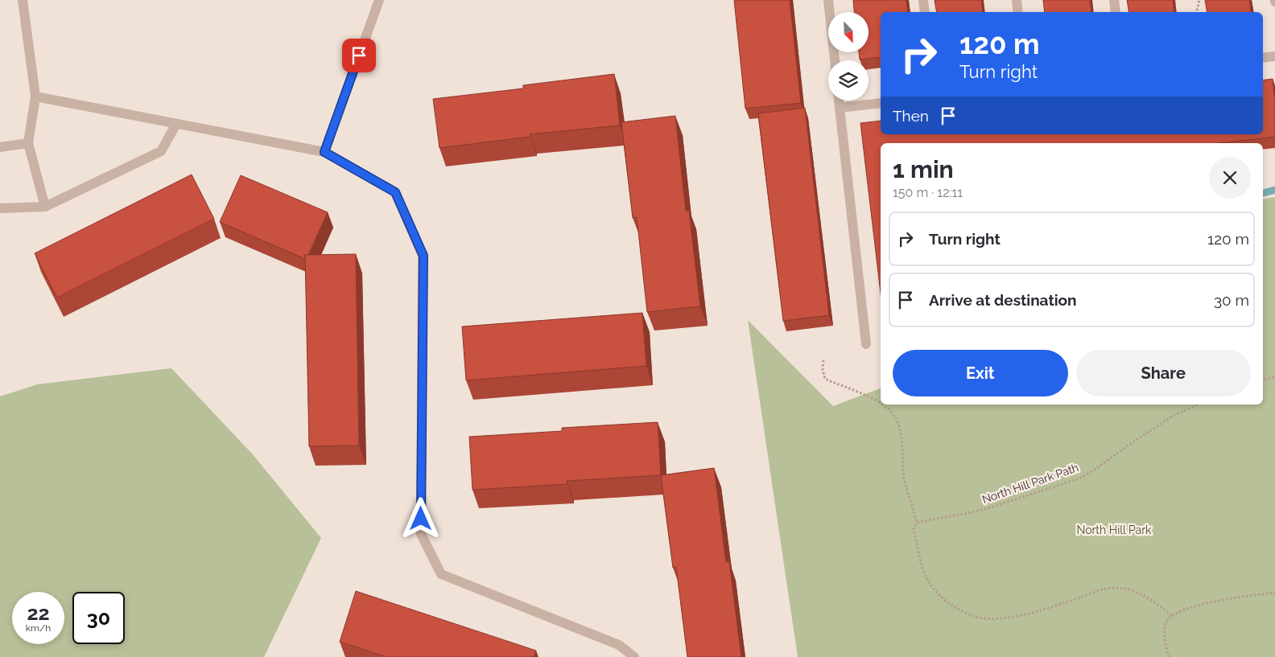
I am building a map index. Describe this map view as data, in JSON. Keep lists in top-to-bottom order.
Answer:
{
  "streets": {
    "path": ["North Hill Park Path"]
  },
  "parks": ["North Hill Park"],
  "north": "bottom right",
  "page": {
    "turn": ["120 m", "Turn right"],
    "then": "Then",
    "heading": ["1 min", "150 m · 12:11"],
    "list": [
      {
        "name": "Turn right",
        "value": "120 m"
      },
      {
        "name": "Arrive at destination",
        "value": "30 m"
      }
    ],
    "buttons": ["Exit", "Share"],
    "speed": "22 km/h",
    "limit": "30"
  }
}
